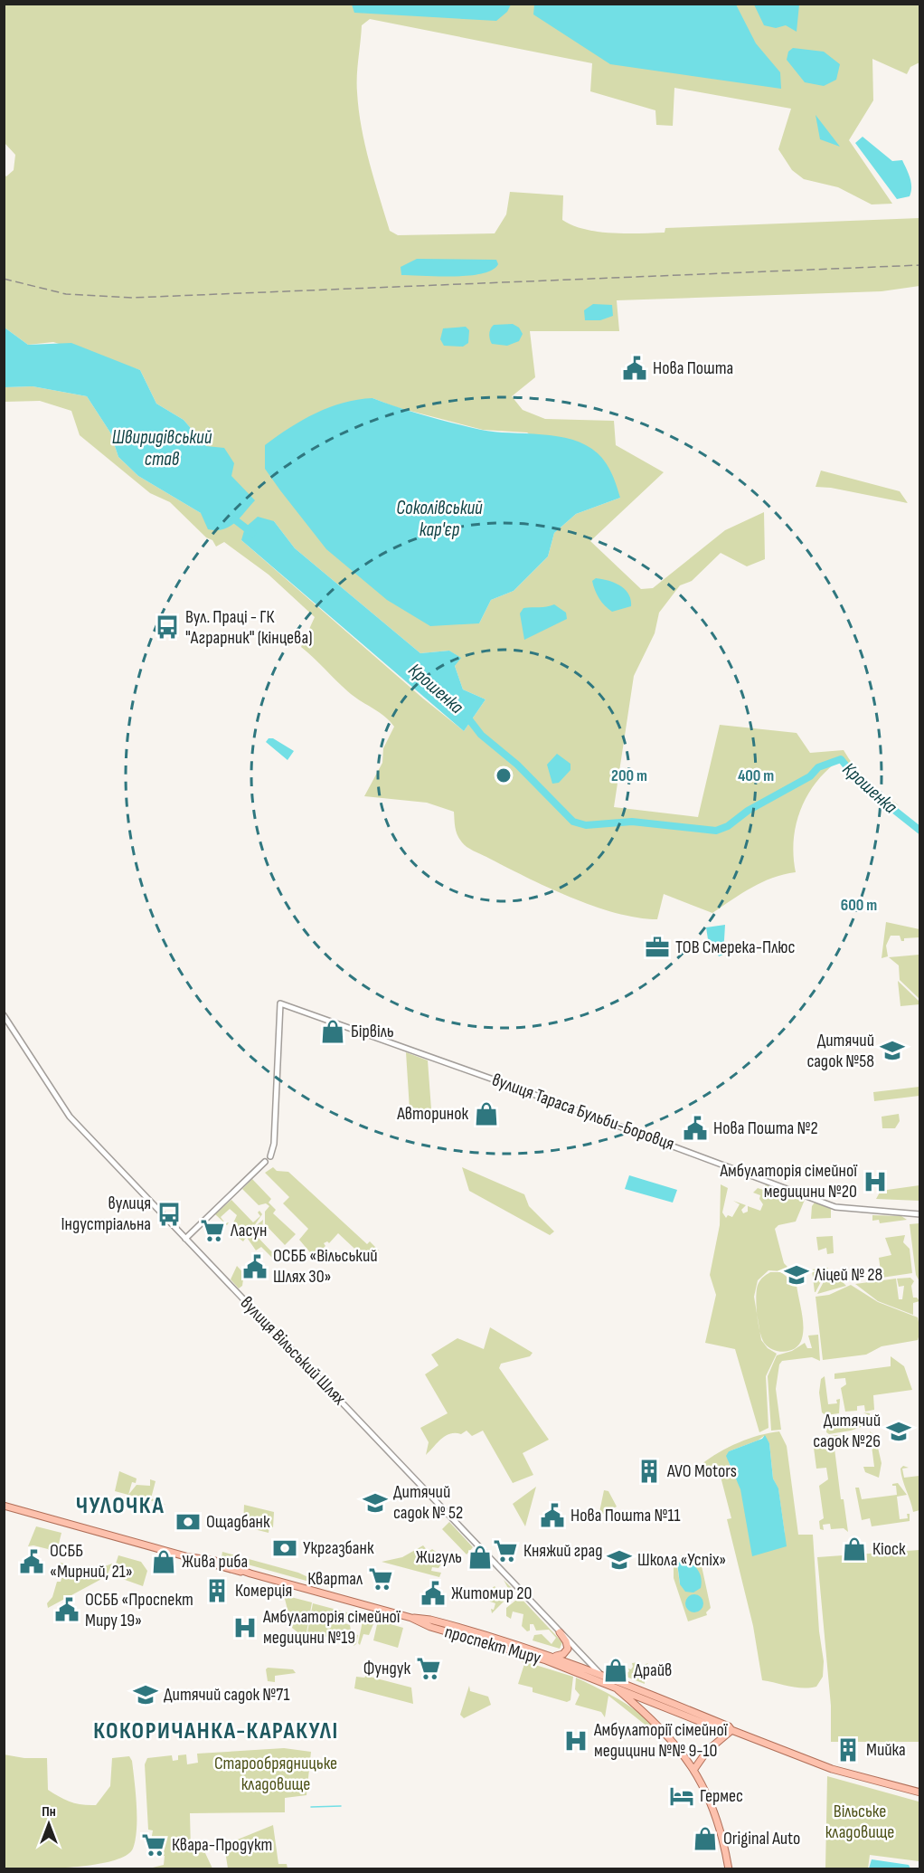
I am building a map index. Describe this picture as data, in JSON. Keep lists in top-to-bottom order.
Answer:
{
  "streets": {
    "main road": ["проспект Миру"],
    "street": ["вулиця Тараса Бульби-Боровця", "вулиця Вільський Шлях"]
  },
  "crossings": [
    ["вулиця Вільський Шлях", "проспект Миру"]
  ],
  "districts": ["ЧУЛОЧКА", "КОКОРИЧАНКА-КАРАКУЛІ"],
  "water": ["Швиридівський став", "Соколівський кар'єр", "Крошенка"],
  "parks": ["Старообрядницьке кладовище", "Вільське кладовище"],
  "places": {
    "public building": [
      "Нова Пошта",
      "Нова Пошта №2",
      "ОСББ «Вільський Шлях 30»",
      "Нова Пошта №11",
      "ОСББ «Мирний, 21»",
      "Житомир 20",
      "ОСББ «Проспект Миру 19»"
    ],
    "bus stop": ["Вул. Праці - ГК \"Аграрник\" (кінцева)", "вулиця Індустріальна"],
    "office": ["ТОВ Смерека-Плюс"],
    "shop": [
      "Бірвіль",
      "Авторинок",
      "Кіоск",
      "Жигуль",
      "Жива риба",
      "Драйв",
      "Original Auto"
    ],
    "school or university": [
      "Дитячий садок №58",
      "Ліцей № 28",
      "Дитячий садок №26",
      "Дитячий садок № 52",
      "Школа «Успіх»",
      "Дитячий садок №71"
    ],
    "hospital": ["Амбулаторія сімейної медицини №20", "Амбулаторія сімейної медицини №19", "Амбулаторії сімейної медицини №№ 9-10"],
    "supermarket": [
      "Ласун",
      "Княжий град",
      "Квартал",
      "Фундук",
      "Квара-Продукт"
    ],
    "building": ["AVO Motors", "Комерція", "Мийка"],
    "bank": ["Ощадбанк", "Укргазбанк"],
    "hotel": ["Гермес"]
  },
  "north": "top",
  "rings": ["200 m", "400 m", "600 m"]
}
